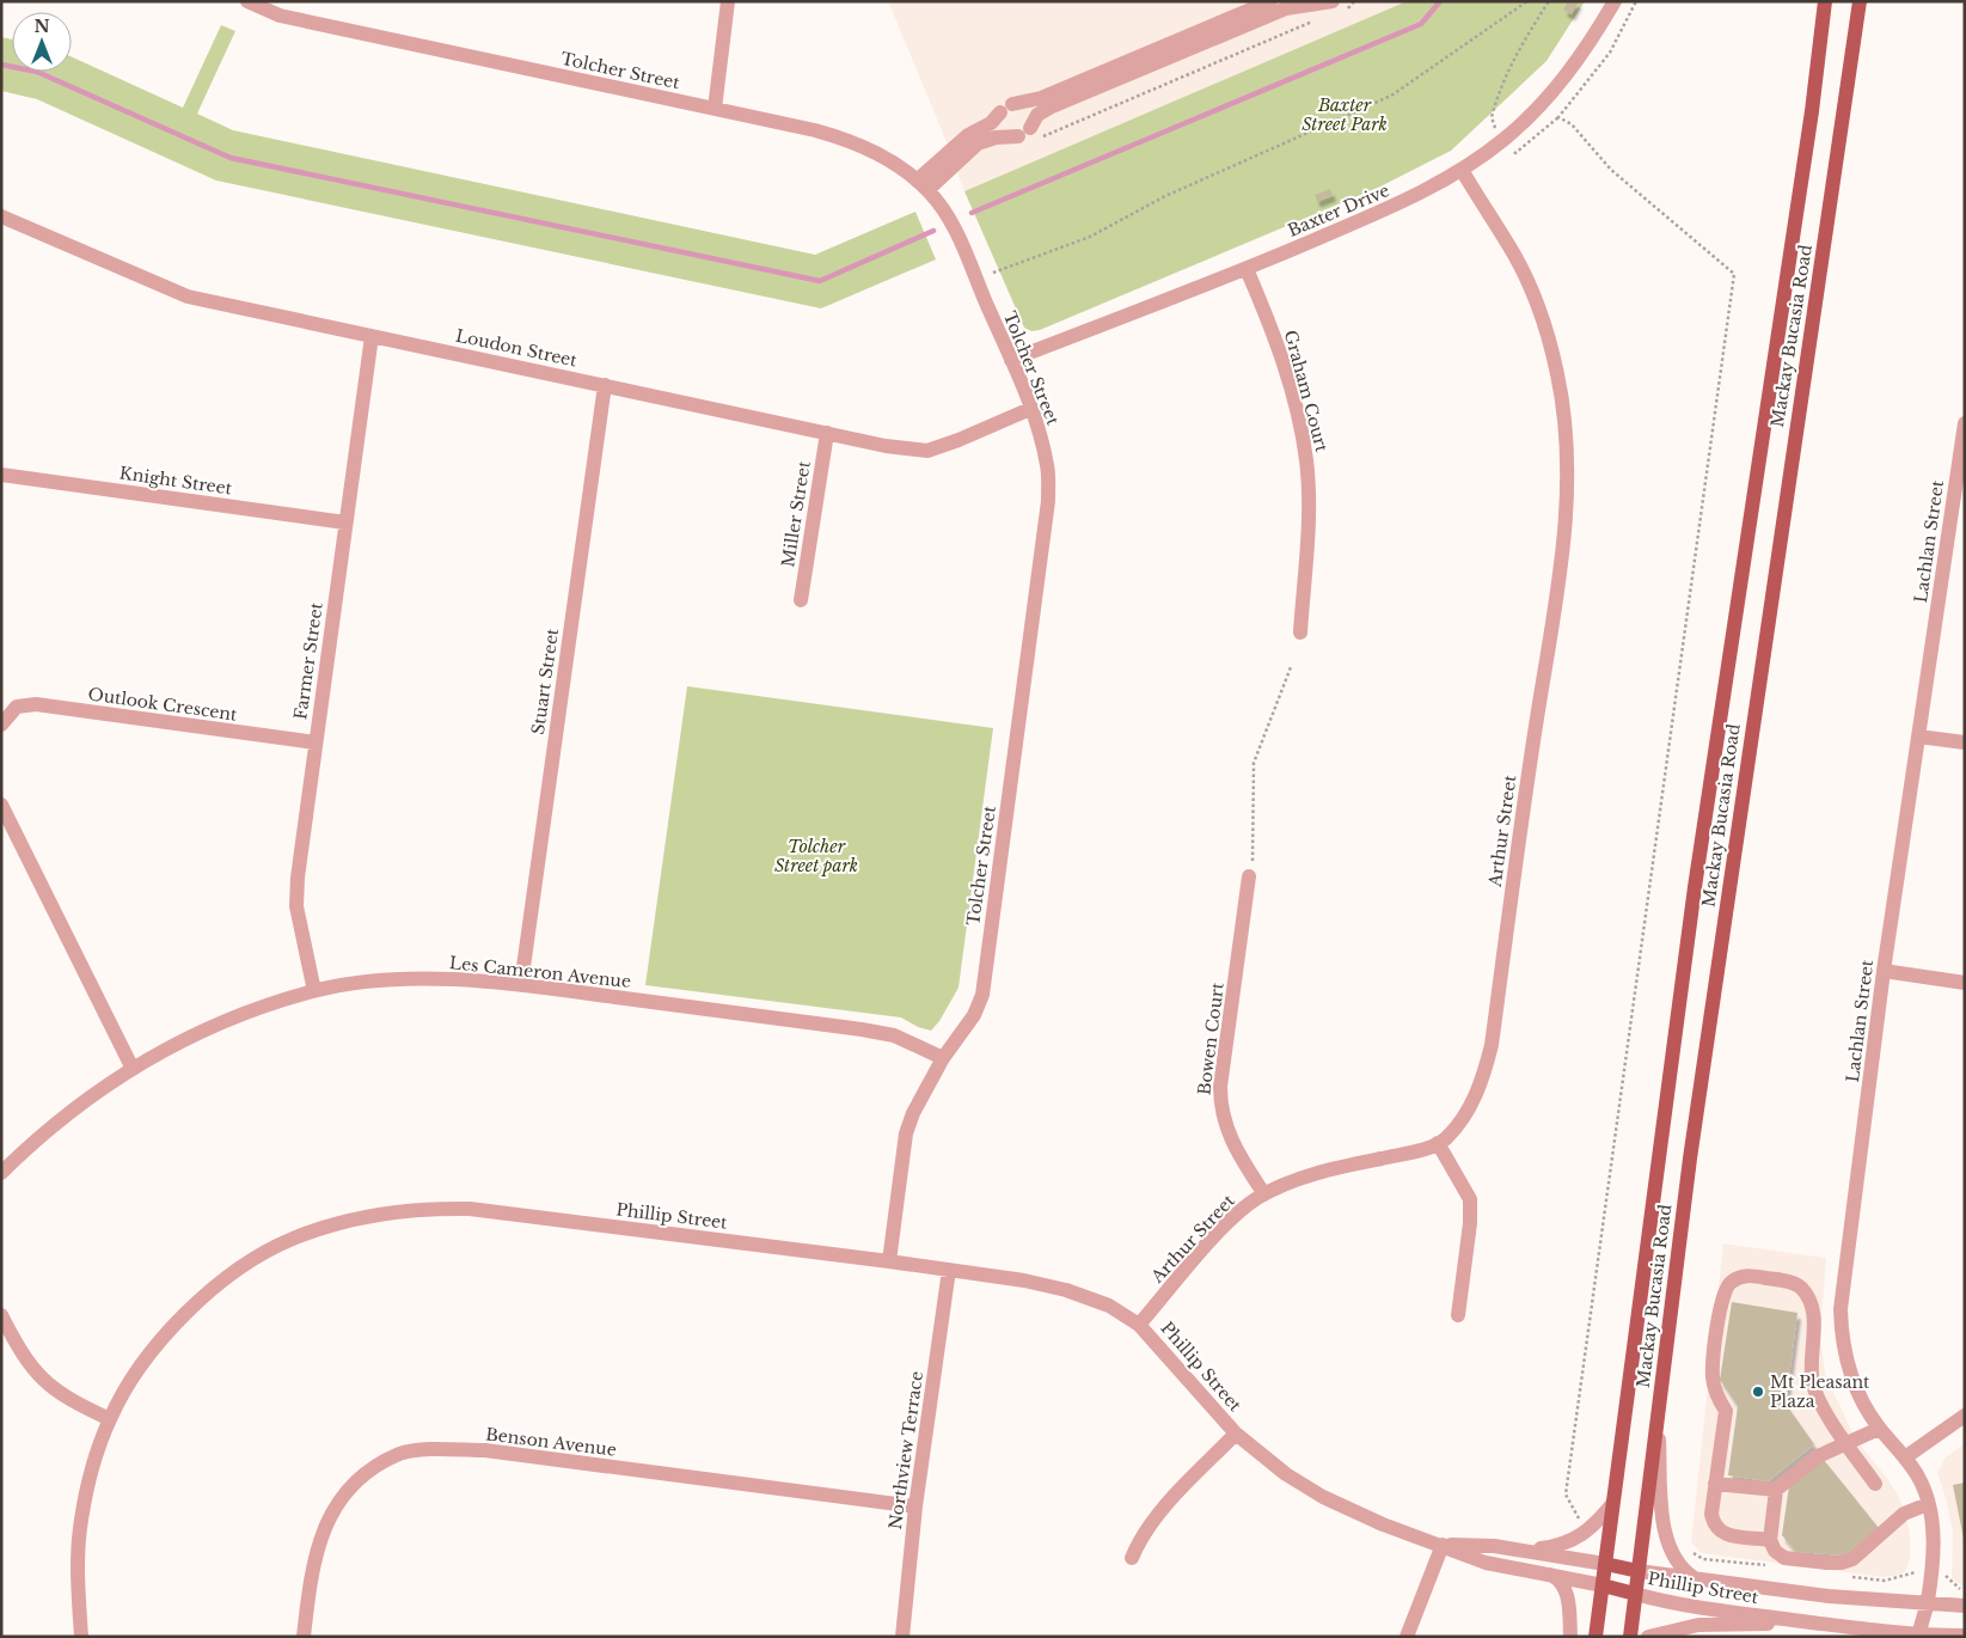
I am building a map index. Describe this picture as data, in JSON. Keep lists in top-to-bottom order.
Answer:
{
  "streets": {
    "main road": ["Mackay Bucasia Road", "Phillip Street"],
    "street": [
      "Tolcher Street",
      "Baxter Drive",
      "Loudon Street",
      "Graham Court",
      "Knight Street",
      "Miller Street",
      "Lachlan Street",
      "Farmer Street",
      "Stuart Street",
      "Outlook Crescent",
      "Arthur Street",
      "Les Cameron Avenue",
      "Bowen Court",
      "Benson Avenue",
      "Northview Terrace"
    ]
  },
  "crossings": [
    ["Tolcher Street", "Baxter Drive"],
    ["Tolcher Street", "Loudon Street"],
    ["Tolcher Street", "Les Cameron Avenue"],
    ["Tolcher Street", "Phillip Street"],
    ["Baxter Drive", "Graham Court"],
    ["Baxter Drive", "Arthur Street"],
    ["Mackay Bucasia Road", "Phillip Street"],
    ["Loudon Street", "Miller Street"],
    ["Loudon Street", "Farmer Street"],
    ["Loudon Street", "Stuart Street"],
    ["Knight Street", "Farmer Street"],
    ["Lachlan Street", "Phillip Street"],
    ["Farmer Street", "Outlook Crescent"],
    ["Farmer Street", "Les Cameron Avenue"],
    ["Stuart Street", "Les Cameron Avenue"],
    ["Arthur Street", "Bowen Court"],
    ["Arthur Street", "Phillip Street"],
    ["Phillip Street", "Northview Terrace"],
    ["Benson Avenue", "Northview Terrace"]
  ],
  "parks": ["Baxter Street Park", "Tolcher Street park"],
  "places": ["Mt Pleasant Plaza"],
  "north": "top"
}
